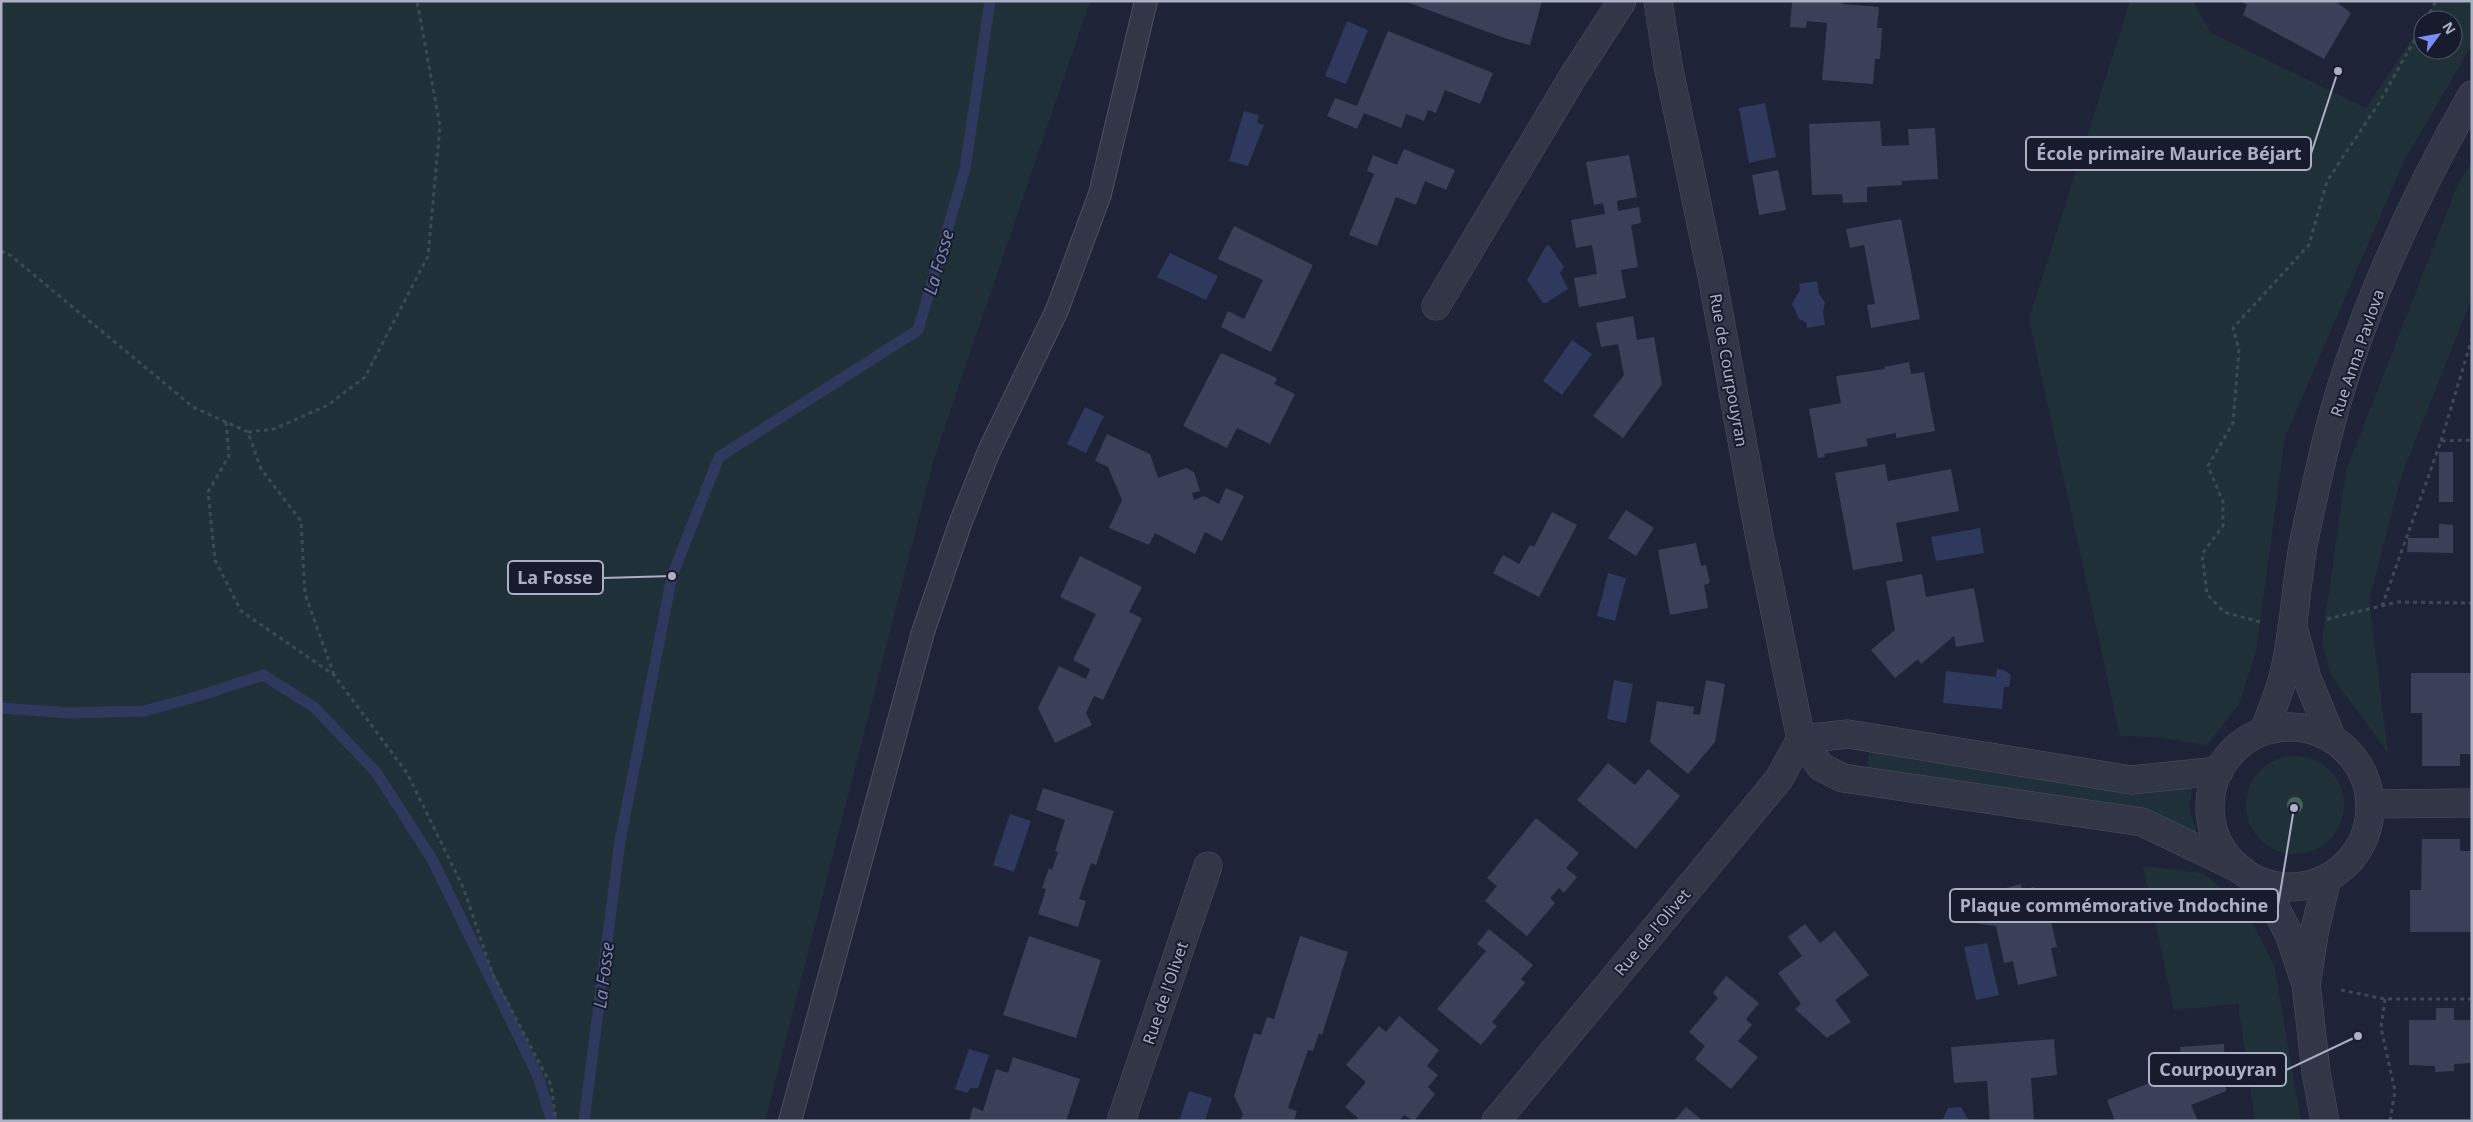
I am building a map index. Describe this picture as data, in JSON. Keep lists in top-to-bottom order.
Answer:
{
  "streets": {
    "street": ["Rue Anna Pavlova", "Rue de Courpouyran", "Rue de l'Olivet"]
  },
  "crossings": [
    ["Rue de Courpouyran", "Rue de l'Olivet"]
  ],
  "water": ["La Fosse"],
  "places": [
    "École primaire Maurice Béjart",
    "La Fosse",
    "Plaque commémorative Indochine",
    "Courpouyran"
  ],
  "north": "top right"
}
